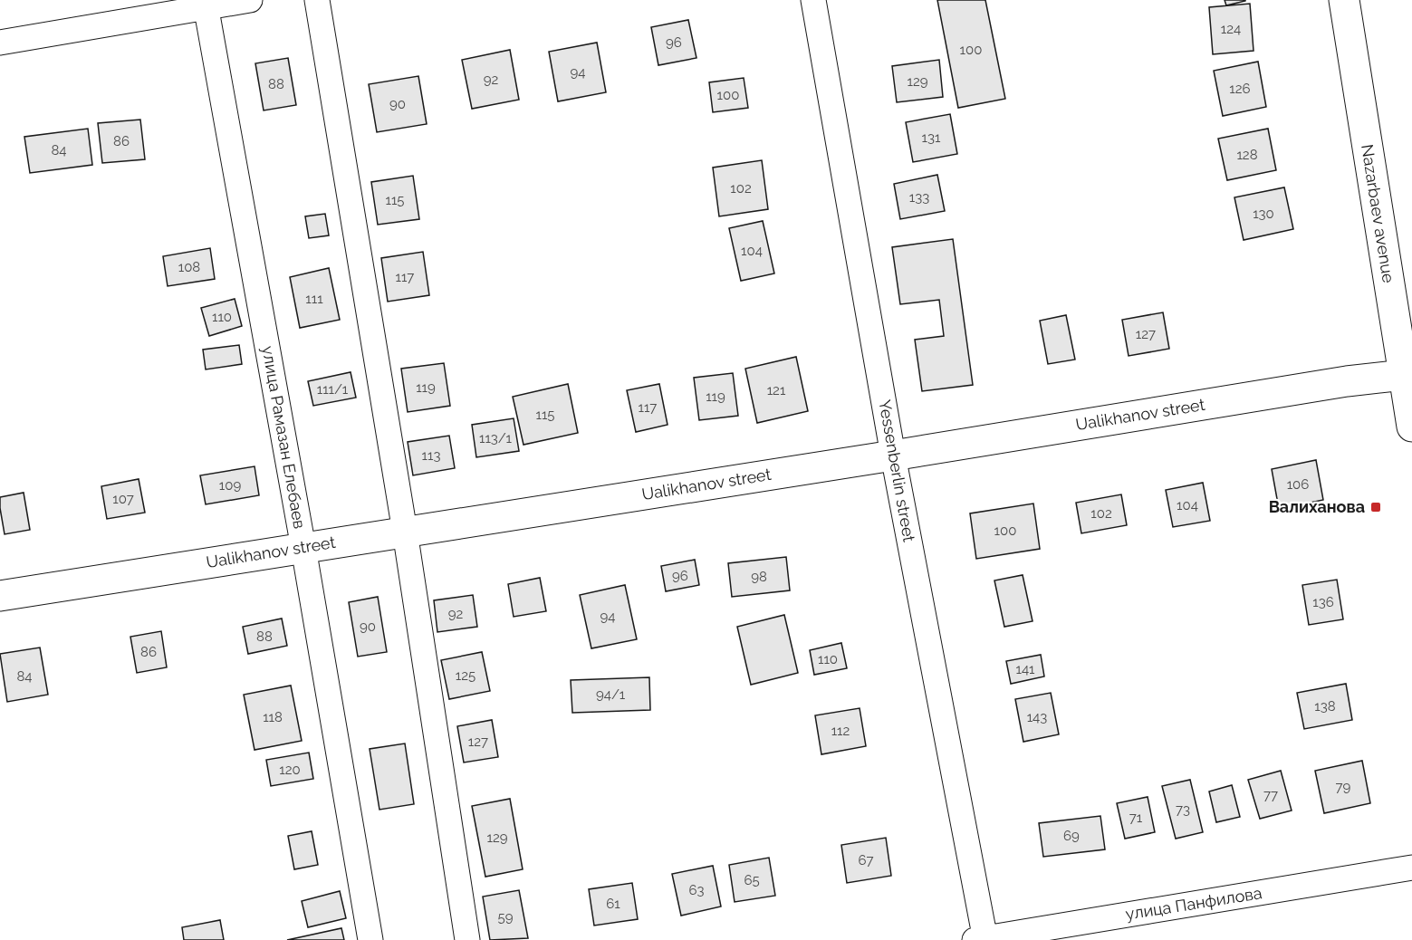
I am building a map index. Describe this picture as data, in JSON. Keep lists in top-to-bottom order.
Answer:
{
  "streets": {
    "main road": ["Nazarbaev avenue", "Ualikhanov street"],
    "street": ["улица Рамазан Елебаев", "Yessenberlin street", "улица Панфилова"]
  },
  "crossings": [
    ["Nazarbaev avenue", "Ualikhanov street"],
    ["Ualikhanov street", "улица Рамазан Елебаев"],
    ["Ualikhanov street", "Yessenberlin street"],
    ["Yessenberlin street", "улица Панфилова"]
  ],
  "places": {
    "transit": ["Валиханова"]
  },
  "house_numbers": [
    "124",
    "96",
    "100",
    "94",
    "92",
    "129",
    "88",
    "126",
    "100",
    "90",
    "131",
    "86",
    "84",
    "128",
    "102",
    "133",
    "115",
    "130",
    "104",
    "108",
    "117",
    "111",
    "110",
    "127",
    "119",
    "111/1",
    "121",
    "119",
    "117",
    "115",
    "113/1",
    "113",
    "106",
    "109",
    "107",
    "104",
    "102",
    "100",
    "96",
    "98",
    "136",
    "92",
    "94",
    "90",
    "88",
    "86",
    "110",
    "141",
    "125",
    "84",
    "94/1",
    "138",
    "118",
    "143",
    "112",
    "127",
    "120",
    "79",
    "77",
    "73",
    "71",
    "69",
    "129",
    "67",
    "65",
    "63",
    "61",
    "59"
  ]
}
